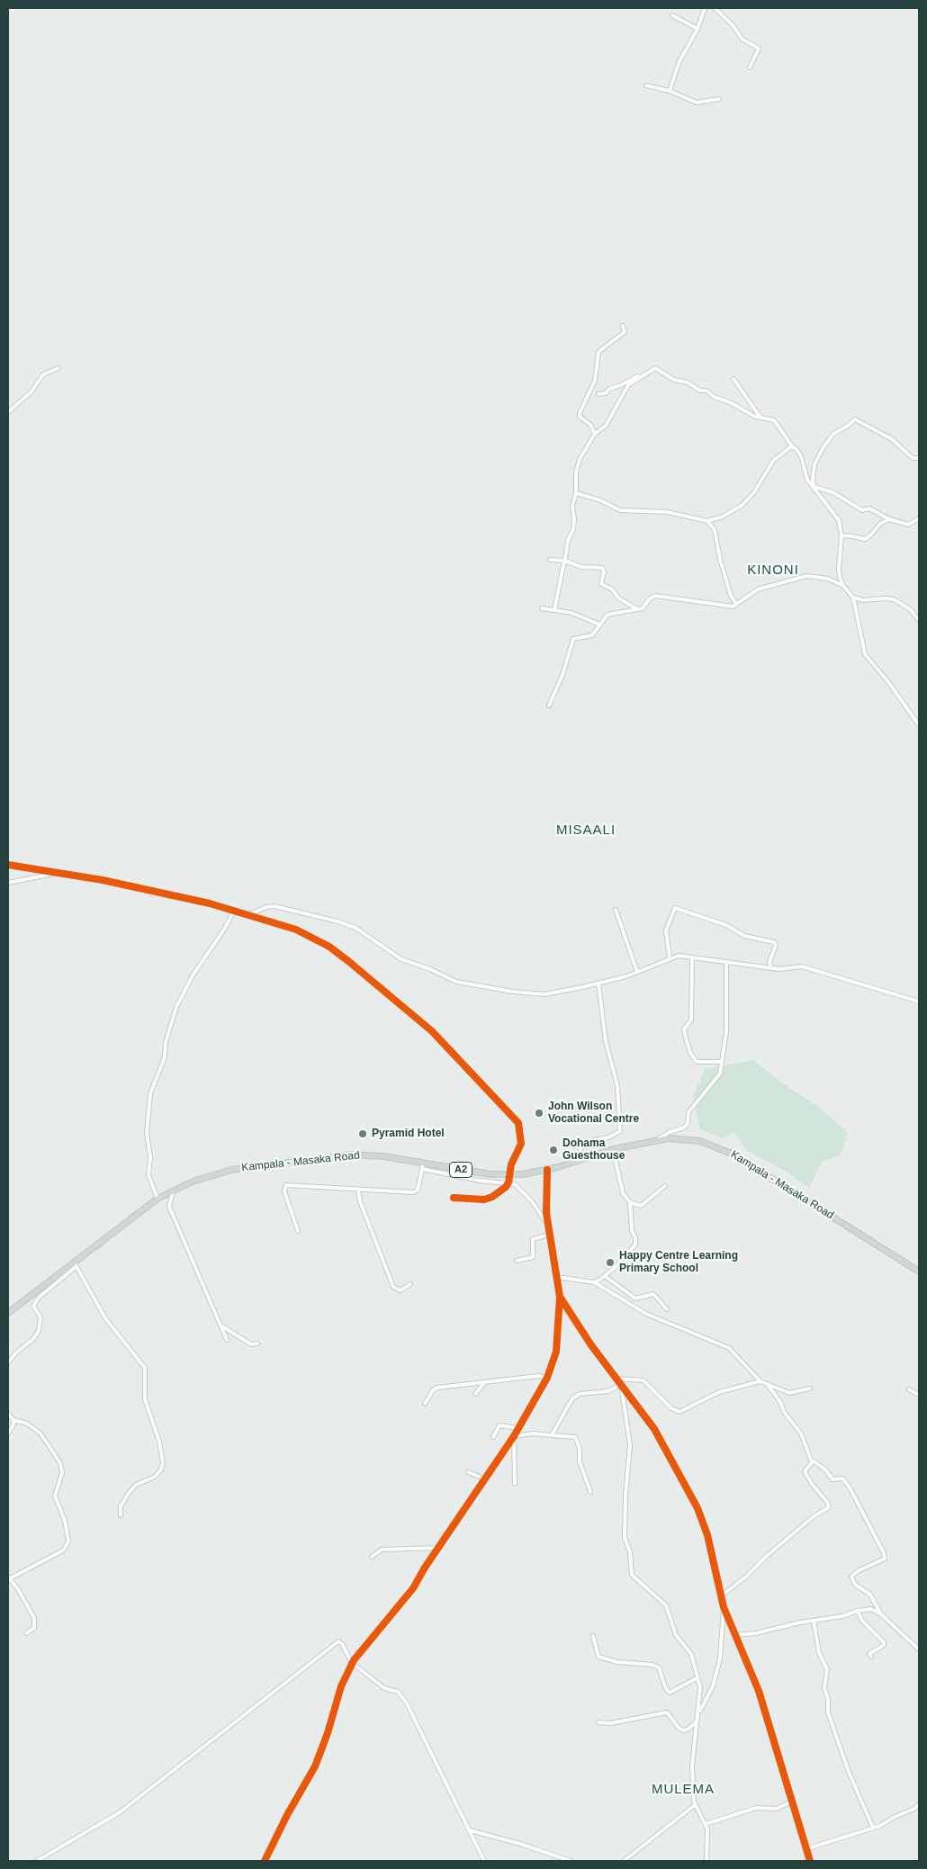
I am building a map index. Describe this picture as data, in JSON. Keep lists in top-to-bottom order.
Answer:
{
  "streets": {
    "main road": ["Kampala - Masaka Road", "A2"]
  },
  "districts": ["KINONI", "MISAALI", "MULEMA"],
  "places": [
    "John Wilson Vocational Centre",
    "Pyramid Hotel",
    "Dohama Guesthouse",
    "Happy Centre Learning Primary School"
  ]
}
